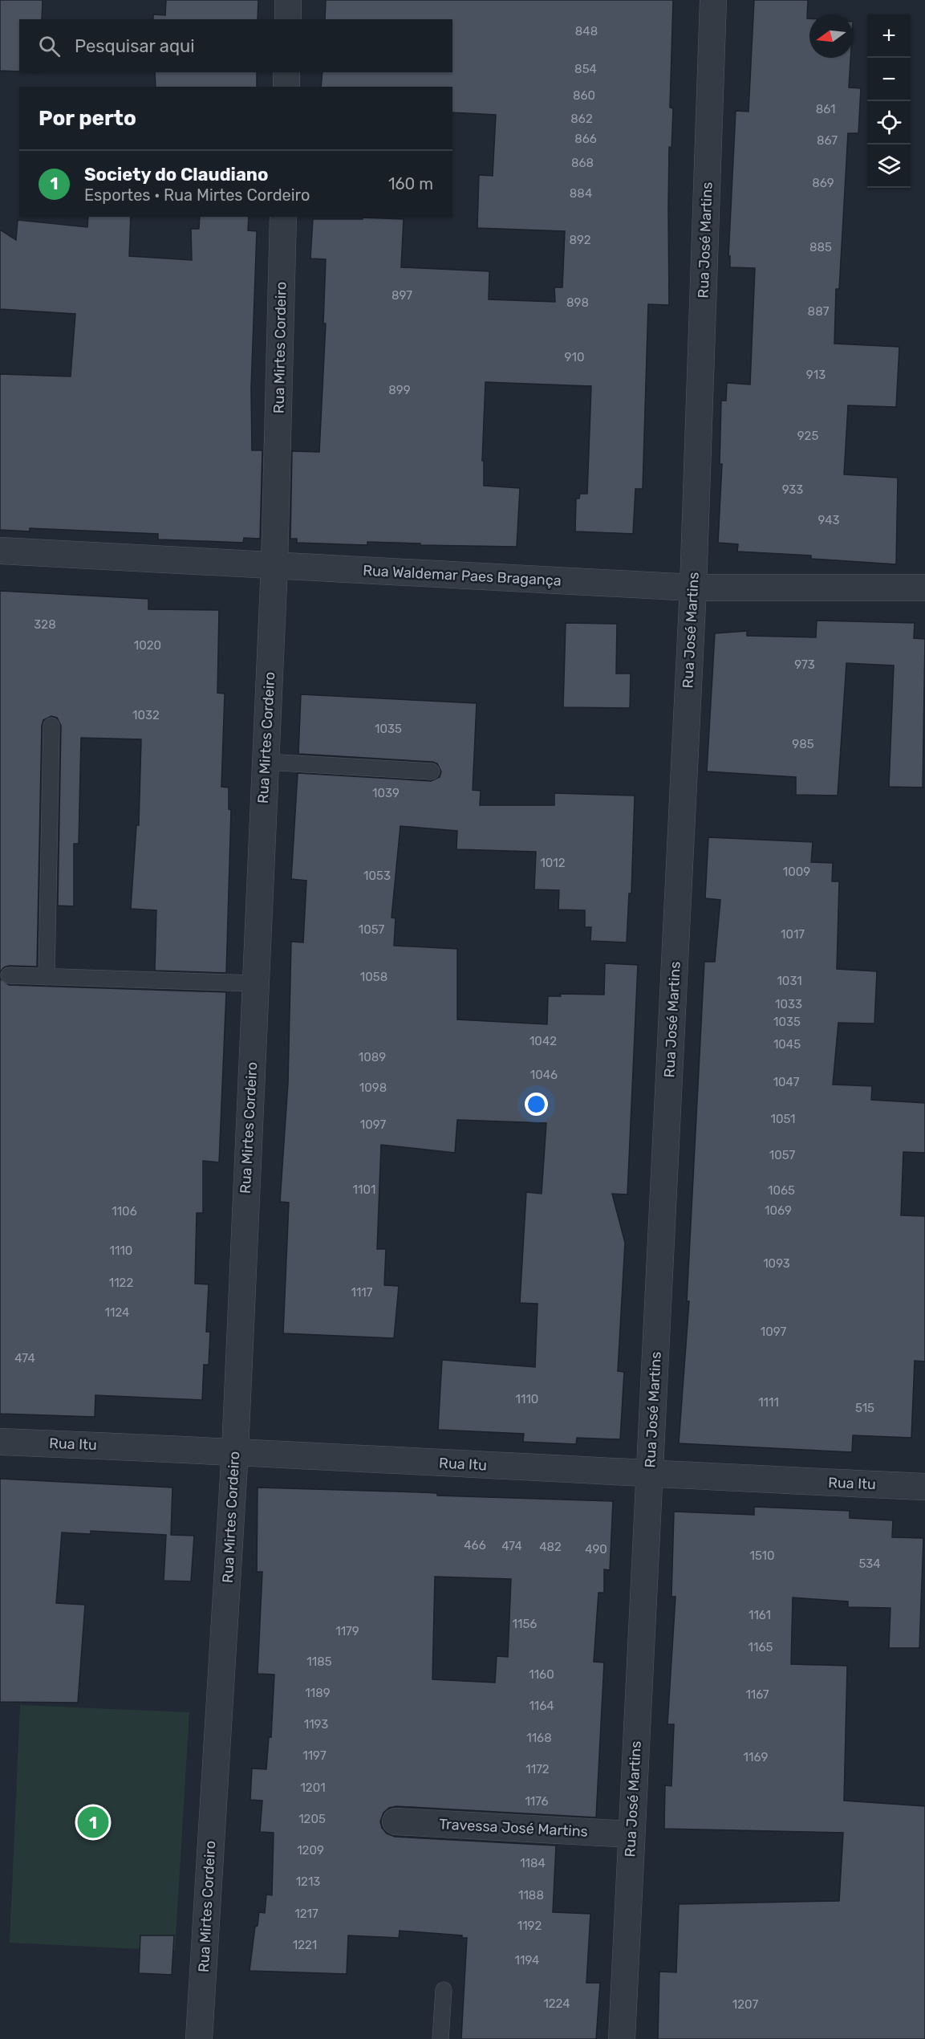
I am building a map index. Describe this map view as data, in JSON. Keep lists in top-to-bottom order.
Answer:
{
  "streets": {
    "street": [
      "Rua José Martins",
      "Rua Mirtes Cordeiro",
      "Rua Waldemar Paes Bragança",
      "Rua Itu",
      "Travessa José Martins"
    ]
  },
  "crossings": [
    ["Rua José Martins", "Rua Waldemar Paes Bragança"],
    ["Rua José Martins", "Rua Itu"],
    ["Rua José Martins", "Travessa José Martins"],
    ["Rua Mirtes Cordeiro", "Rua Waldemar Paes Bragança"],
    ["Rua Mirtes Cordeiro", "Rua Itu"]
  ],
  "house_numbers": [
    "848",
    "854",
    "860",
    "861",
    "862",
    "866",
    "867",
    "868",
    "869",
    "884",
    "892",
    "885",
    "897",
    "898",
    "887",
    "910",
    "913",
    "899",
    "925",
    "933",
    "943",
    "328",
    "1020",
    "973",
    "1032",
    "1035",
    "985",
    "1039",
    "1012",
    "1009",
    "1053",
    "1057",
    "1017",
    "1058",
    "1031",
    "1033",
    "1035",
    "1042",
    "1045",
    "1089",
    "1046",
    "1047",
    "1098",
    "1051",
    "1097",
    "1057",
    "1101",
    "1065",
    "1069",
    "1106",
    "1110",
    "1093",
    "1122",
    "1117",
    "1124",
    "1097",
    "474",
    "1110",
    "1111",
    "515",
    "466",
    "474",
    "482",
    "490",
    "1510",
    "534",
    "1161",
    "1156",
    "1179",
    "1165",
    "1185",
    "1160",
    "1189",
    "1167",
    "1164",
    "1193",
    "1168",
    "1197",
    "1169",
    "1172",
    "1201",
    "1176",
    "1205",
    "1209",
    "1184",
    "1213",
    "1188",
    "1217",
    "1192",
    "1221",
    "1194",
    "1224",
    "1207"
  ],
  "north": "left",
  "page": {
    "map_buttons": ["+", "−"],
    "search": "Pesquisar aqui",
    "heading": "Por perto",
    "list": [
      {
        "mark": "1",
        "name": "Society do Claudiano",
        "note": "Esportes · Rua Mirtes Cordeiro",
        "value": "160 m"
      }
    ],
    "pins": "1"
  }
}
